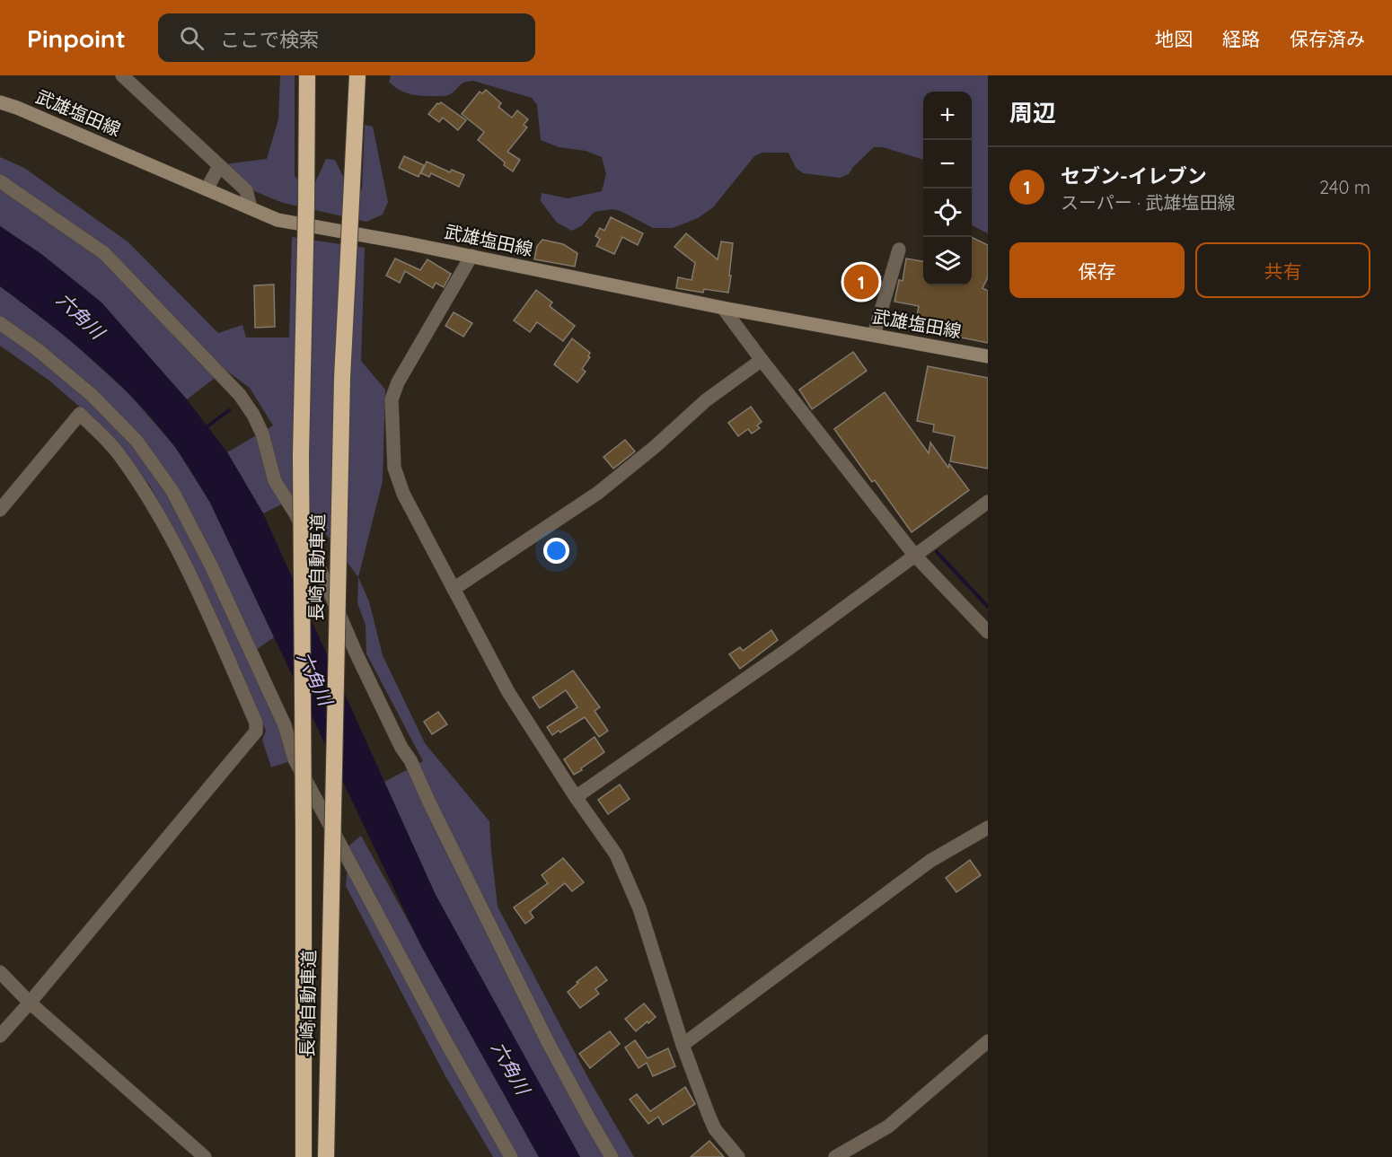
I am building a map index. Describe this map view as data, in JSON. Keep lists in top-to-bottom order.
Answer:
{
  "streets": {
    "highway": ["長崎自動車道"],
    "main road": ["武雄塩田線"]
  },
  "water": ["六角川"],
  "page": {
    "header": "Pinpoint",
    "search": "ここで検索",
    "nav": ["地図", "経路", "保存済み"],
    "heading": "周辺",
    "map_buttons": ["+", "−"],
    "list": [
      {
        "mark": "1",
        "name": "セブン-イレブン",
        "note": "スーパー · 武雄塩田線",
        "value": "240 m"
      }
    ],
    "buttons": ["保存", "共有"],
    "pins": "1"
  }
}
